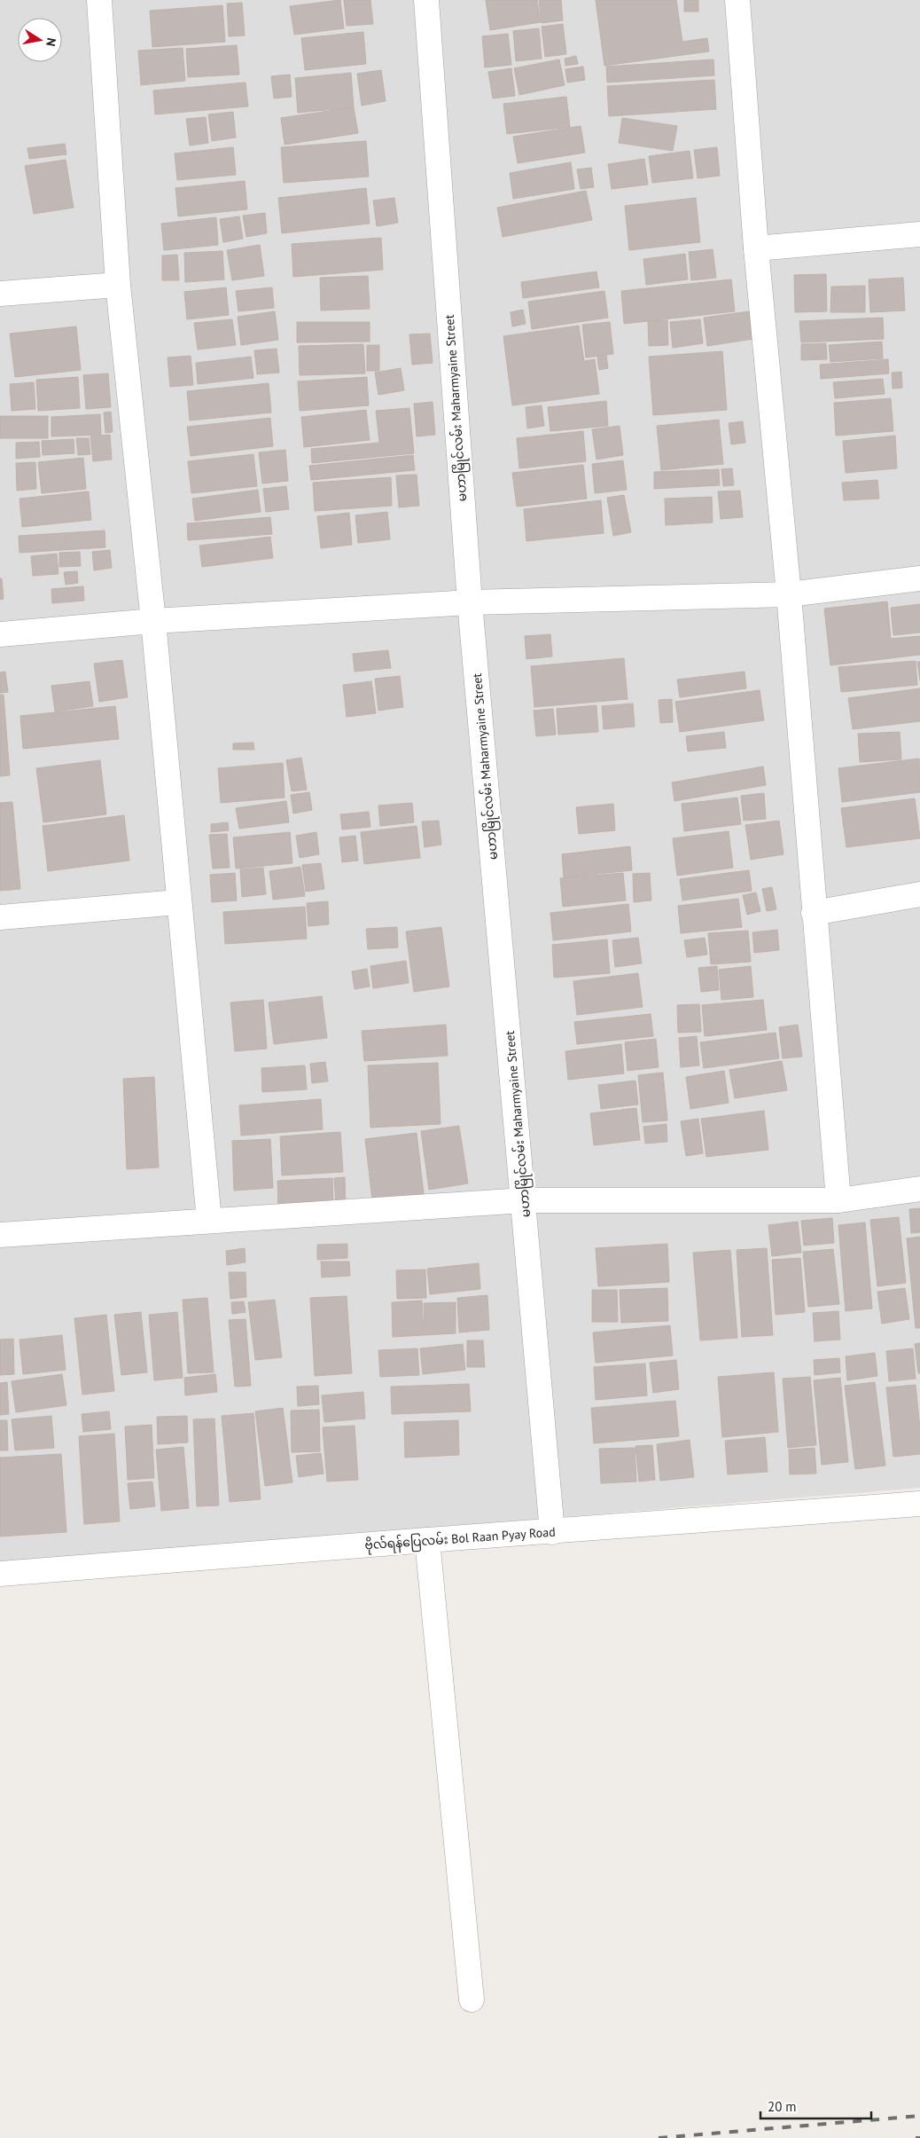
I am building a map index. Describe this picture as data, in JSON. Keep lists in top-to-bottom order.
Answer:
{
  "streets": {
    "street": ["မဟာမြိုင်လမ်း Maharmyaine Street", "ဗိုလ်ရန်ပြေလမ်း Bol Raan Pyay Road"]
  },
  "crossings": [
    ["မဟာမြိုင်လမ်း Maharmyaine Street", "ဗိုလ်ရန်ပြေလမ်း Bol Raan Pyay Road"]
  ],
  "scale_bar": "20 m",
  "north": "right"
}
